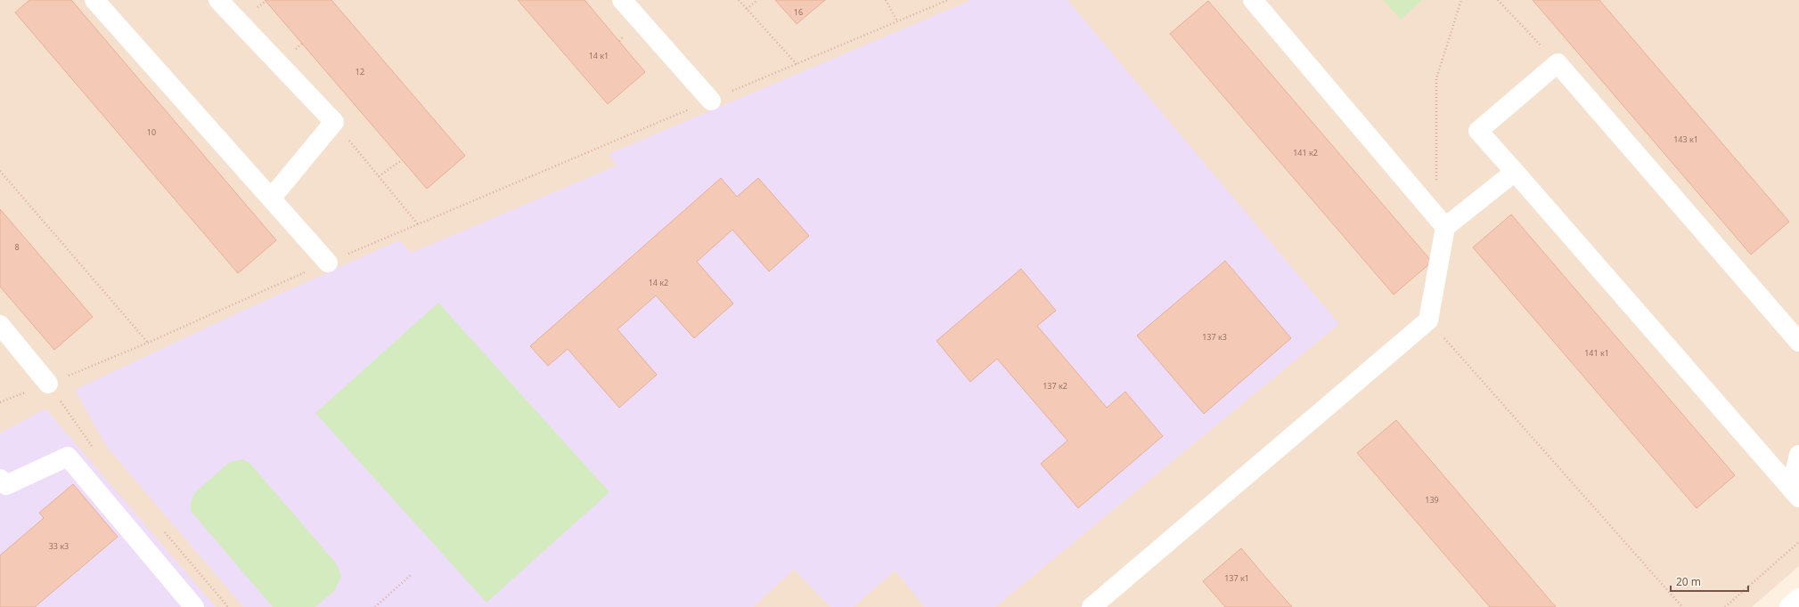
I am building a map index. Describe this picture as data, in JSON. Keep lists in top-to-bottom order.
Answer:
{
  "house_numbers": [
    "16",
    "14 к1",
    "12",
    "10",
    "143 к1",
    "141 к2",
    "8",
    "14 к2",
    "137 к3",
    "141 к1",
    "137 к2",
    "139",
    "33 к3",
    "137 к1"
  ],
  "scale_bar": "20 m"
}
